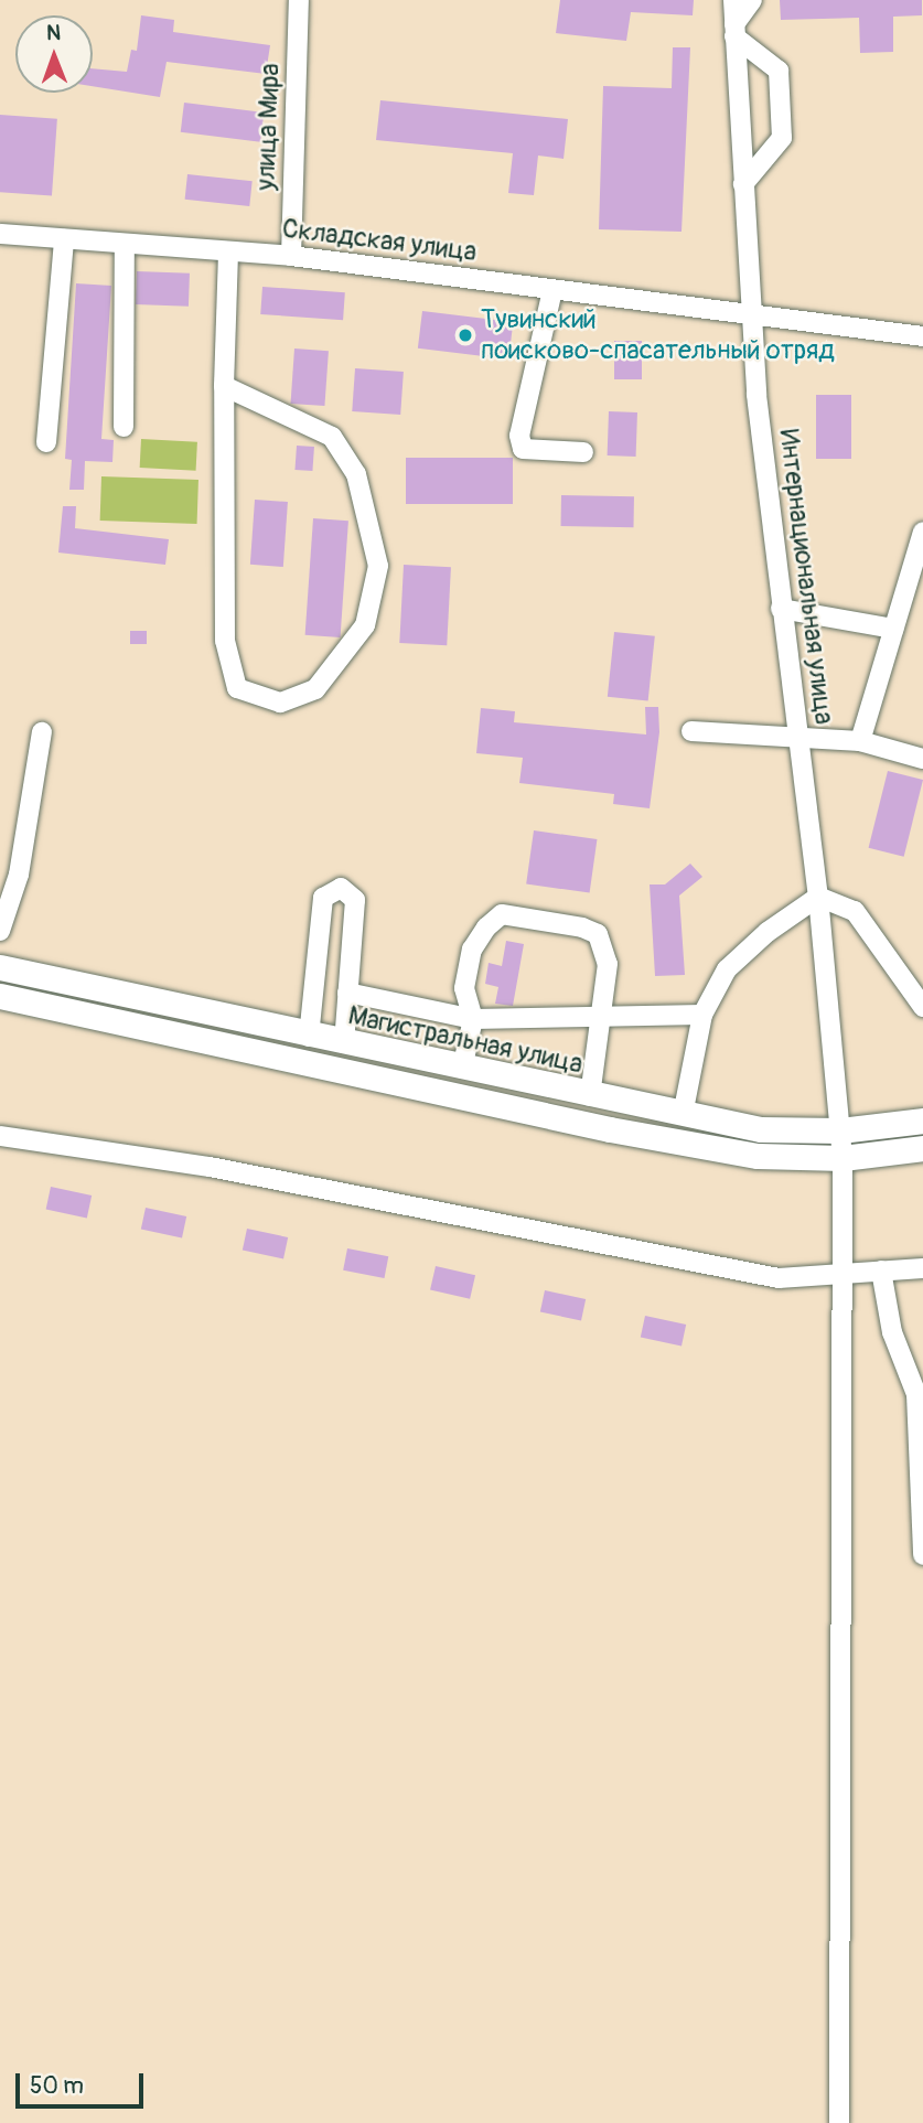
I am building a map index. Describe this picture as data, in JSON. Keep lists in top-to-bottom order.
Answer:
{
  "streets": {
    "main road": ["Магистральная улица"],
    "street": ["улица Мира", "Складская улица", "Интернациональная улица"]
  },
  "crossings": [
    ["улица Мира", "Складская улица"],
    ["Складская улица", "Интернациональная улица"],
    ["Интернациональная улица", "Магистральная улица"]
  ],
  "places": ["Тувинский поисково-спасательный отряд"],
  "scale_bar": "50 m",
  "north": "top"
}
